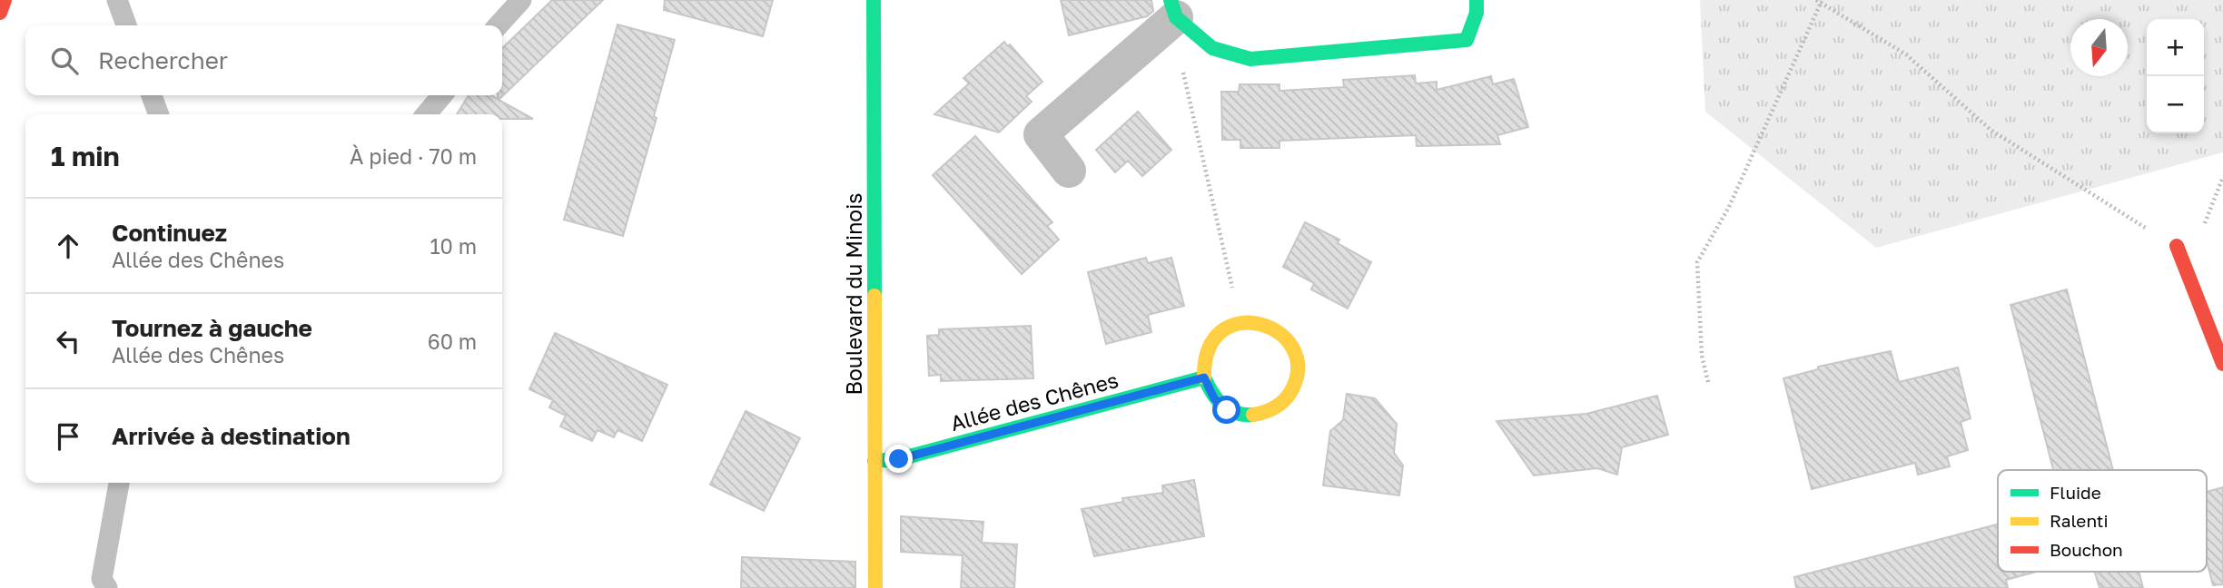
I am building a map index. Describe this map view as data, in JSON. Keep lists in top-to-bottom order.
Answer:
{
  "streets": {
    "street": ["Boulevard du Minois", "Allée des Chênes"]
  },
  "crossings": [
    ["Boulevard du Minois", "Allée des Chênes"]
  ],
  "legend": ["Fluide", "Ralenti", "Bouchon"],
  "north": "bottom",
  "page": {
    "map_buttons": ["+", "−"],
    "search": "Rechercher",
    "heading": ["1 min", "À pied · 70 m"],
    "list": [
      ["Continuez", "Allée des Chênes", "10 m"],
      ["Tournez à gauche", "Allée des Chênes", "60 m"],
      "Arrivée à destination"
    ]
  }
}
